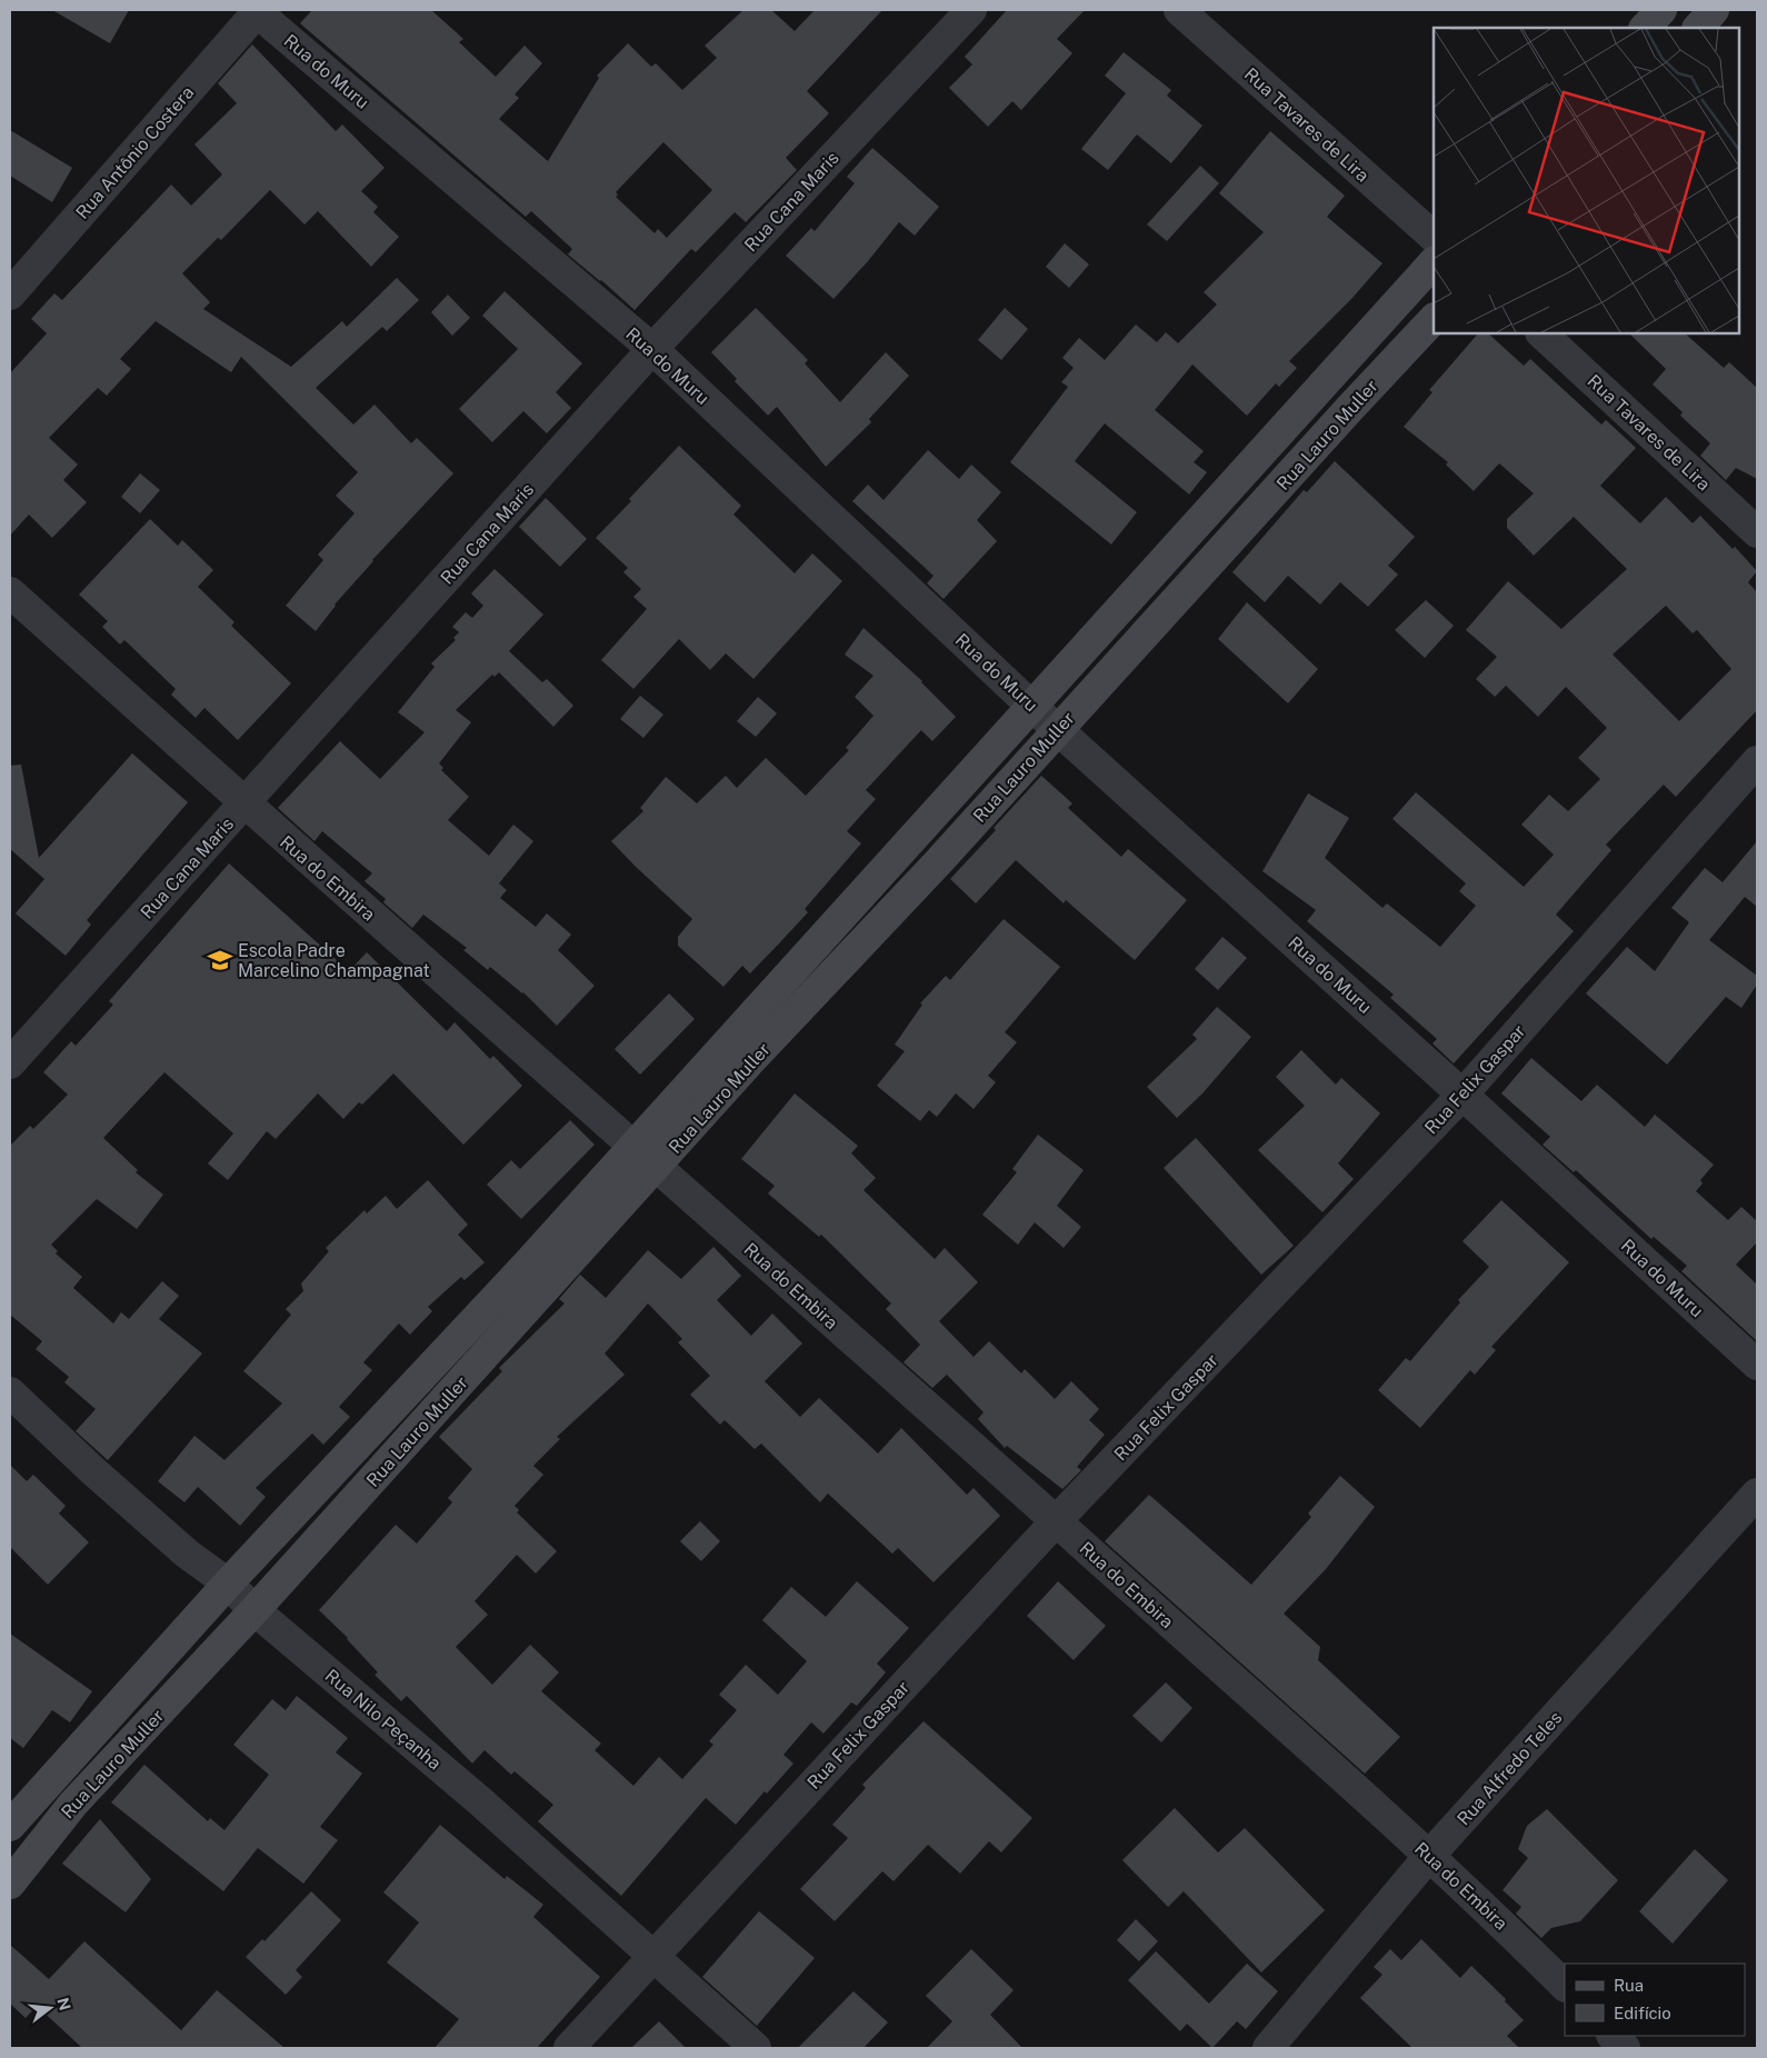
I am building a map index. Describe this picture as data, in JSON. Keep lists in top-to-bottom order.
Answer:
{
  "streets": {
    "street": [
      "Rua do Muru",
      "Rua Tavares de Lira",
      "Rua Antônio Costera",
      "Rua Cana Maris",
      "Rua Lauro Muller",
      "Rua do Embira",
      "Rua Felix Gaspar",
      "Rua Nilo Peçanha",
      "Rua Alfredo Teles"
    ]
  },
  "crossings": [
    ["Rua do Muru", "Rua Antônio Costera"],
    ["Rua do Muru", "Rua Cana Maris"],
    ["Rua do Muru", "Rua Lauro Muller"],
    ["Rua do Muru", "Rua Felix Gaspar"],
    ["Rua Cana Maris", "Rua do Embira"],
    ["Rua Lauro Muller", "Rua do Embira"],
    ["Rua Lauro Muller", "Rua Nilo Peçanha"],
    ["Rua do Embira", "Rua Felix Gaspar"],
    ["Rua do Embira", "Rua Alfredo Teles"],
    ["Rua Felix Gaspar", "Rua Nilo Peçanha"]
  ],
  "places": {
    "school or university": ["Escola Padre Marcelino Champagnat"]
  },
  "legend": ["Rua", "Edifício"],
  "north": "right"
}
